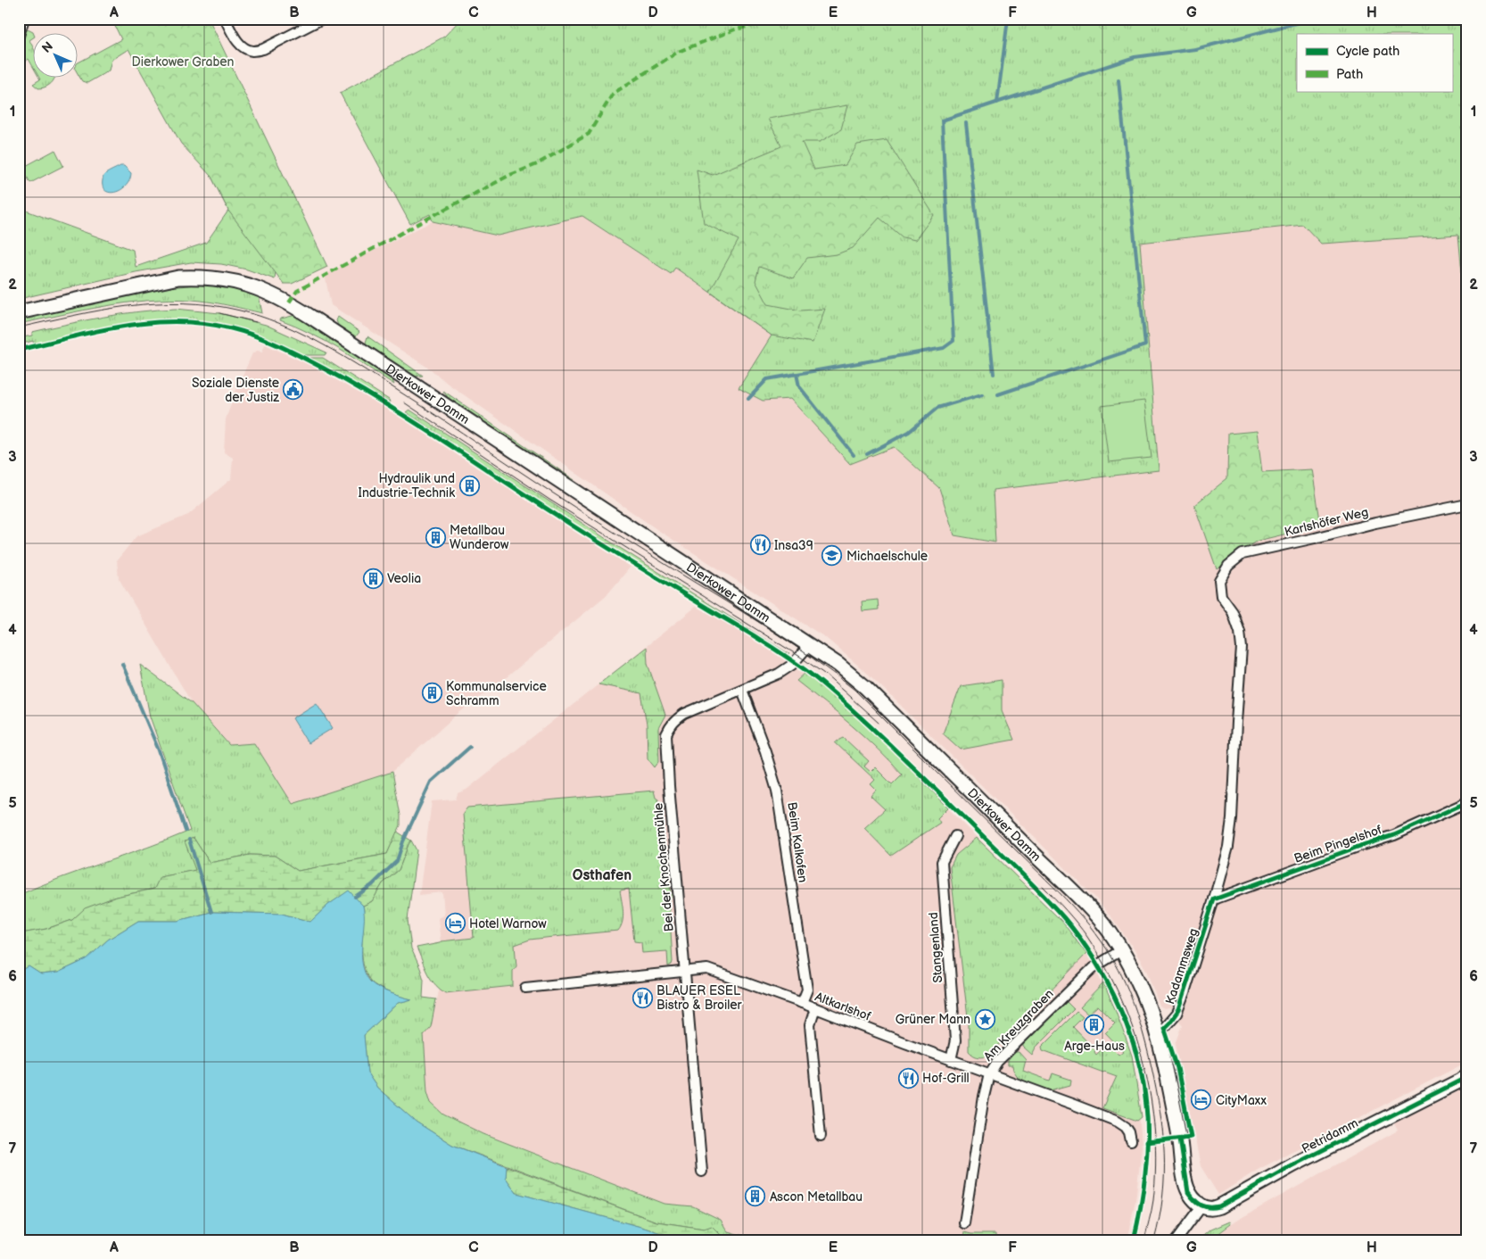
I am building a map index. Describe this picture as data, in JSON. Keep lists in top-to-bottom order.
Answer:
{
  "streets": {
    "street": [
      "Dierkower Damm",
      "Karlshöfer Weg",
      "Beim Kalkofen",
      "Beim Pingelshof",
      "Bei der Knochenmühle",
      "Stangenland",
      "Kadammsweg",
      "Altkarlshof",
      "Am Kreuzgraben",
      "Petridamm"
    ]
  },
  "crossings": [
    ["Dierkower Damm", "Bei der Knochenmühle"],
    ["Dierkower Damm", "Kadammsweg"],
    ["Dierkower Damm", "Am Kreuzgraben"],
    ["Dierkower Damm", "Petridamm"],
    ["Karlshöfer Weg", "Kadammsweg"],
    ["Beim Kalkofen", "Bei der Knochenmühle"],
    ["Beim Kalkofen", "Altkarlshof"],
    ["Beim Pingelshof", "Kadammsweg"],
    ["Bei der Knochenmühle", "Altkarlshof"],
    ["Stangenland", "Altkarlshof"],
    ["Altkarlshof", "Am Kreuzgraben"]
  ],
  "districts": ["Osthafen"],
  "parks": ["Dierkower Graben"],
  "places": {
    "public building": ["Soziale Dienste der Justiz"],
    "building": [
      "Hydraulik und Industrie-Technik",
      "Metallbau Wunderow",
      "Veolia",
      "Kommunalservice Schramm",
      "Arge-Haus",
      "Ascon Metallbau"
    ],
    "restaurant": ["Insa39", "BLAUER ESEL Bistro & Broiler", "Hof-Grill"],
    "school or university": ["Michaelschule"],
    "hotel": ["Hotel Warnow", "CityMaxx"],
    "place": ["Grüner Mann"]
  },
  "legend": ["Cycle path", "Path"],
  "north": "top left",
  "grid": {
    "columns": [
      "A",
      "B",
      "C",
      "D",
      "E",
      "F",
      "G",
      "H"
    ],
    "rows": [
      "1",
      "2",
      "3",
      "4",
      "5",
      "6",
      "7"
    ]
  }
}
